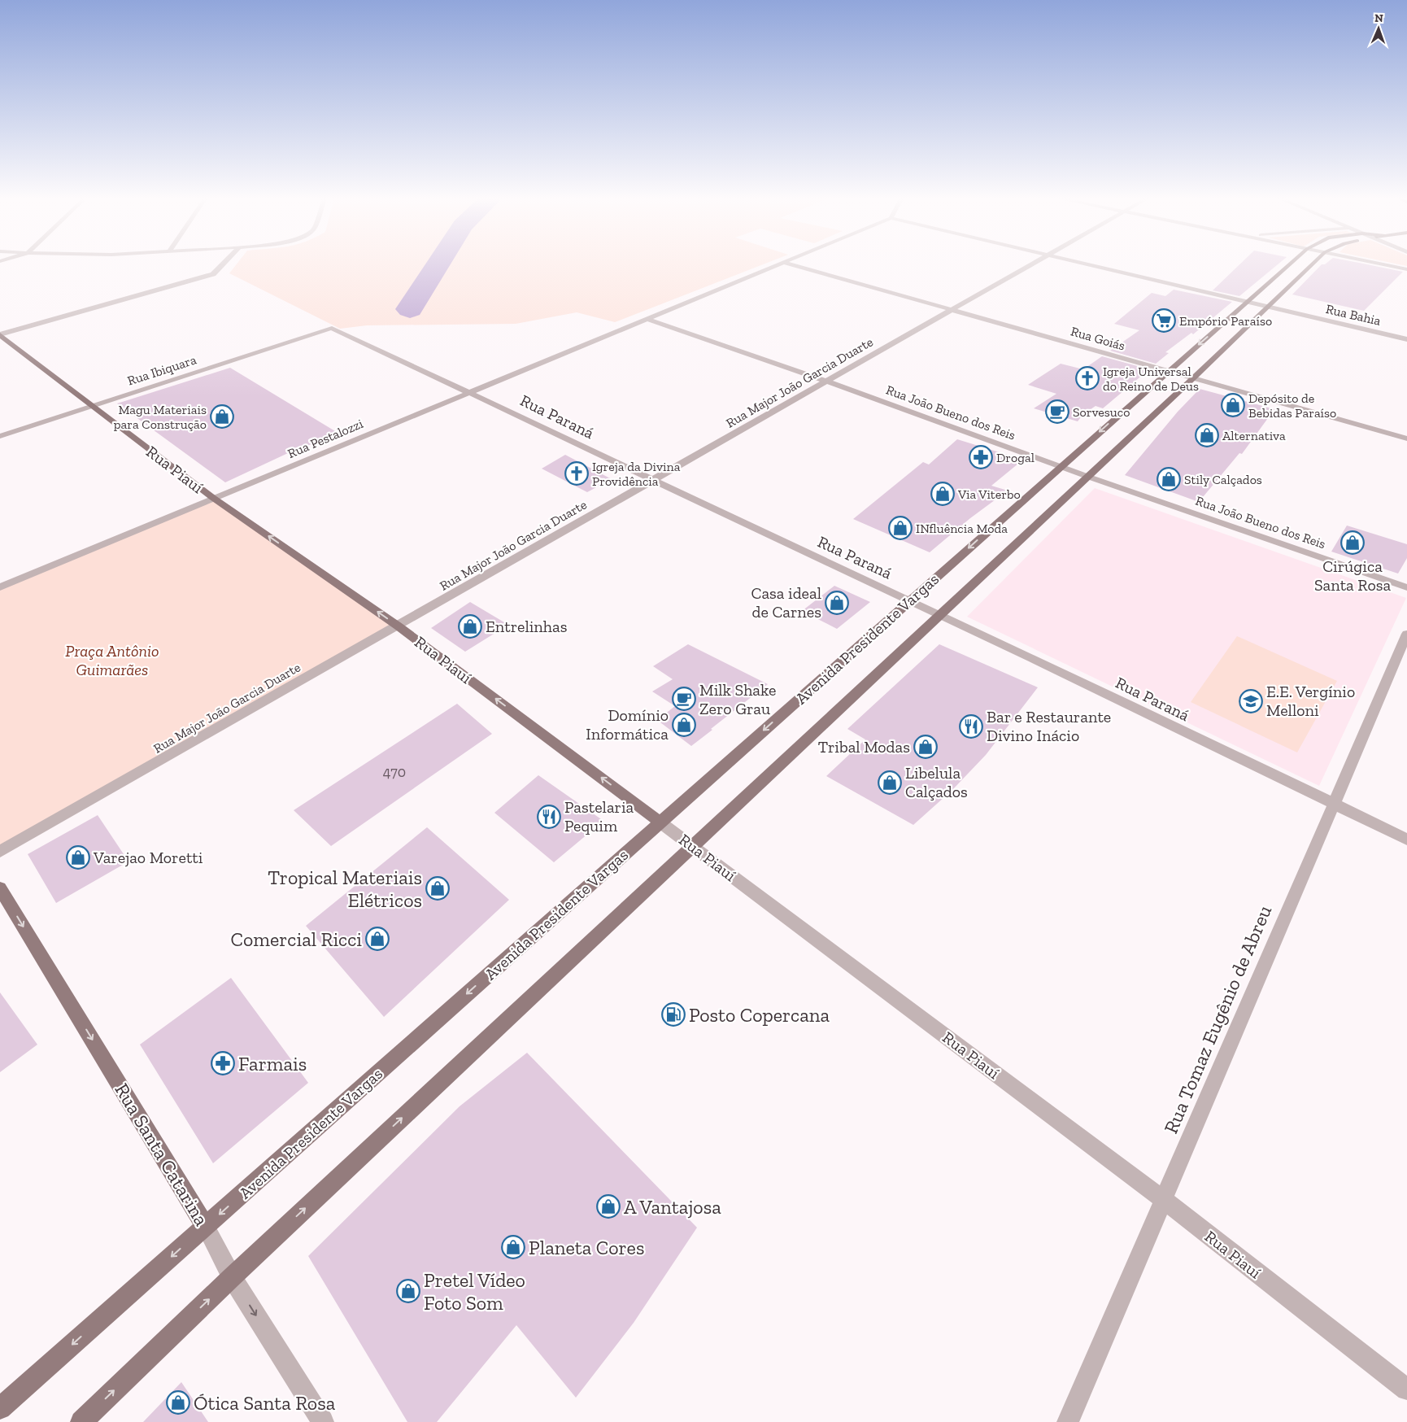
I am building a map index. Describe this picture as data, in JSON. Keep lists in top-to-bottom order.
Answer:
{
  "streets": {
    "main road": ["Rua Piauí", "Avenida Presidente Vargas", "Rua Santa Catarina"],
    "street": [
      "Rua Bahia",
      "Rua Goiás",
      "Rua Ibiquara",
      "Rua Major João Garcia Duarte",
      "Rua João Bueno dos Reis",
      "Rua Paraná",
      "Rua Pestalozzi",
      "Rua Tomaz Eugênio de Abreu"
    ]
  },
  "crossings": [
    ["Rua Bahia", "Avenida Presidente Vargas"],
    ["Rua Goiás", "Rua Major João Garcia Duarte"],
    ["Rua Goiás", "Avenida Presidente Vargas"],
    ["Rua Ibiquara", "Rua Paraná"],
    ["Rua Ibiquara", "Rua Piauí"],
    ["Rua Major João Garcia Duarte", "Rua João Bueno dos Reis"],
    ["Rua Major João Garcia Duarte", "Rua Paraná"],
    ["Rua Major João Garcia Duarte", "Rua Piauí"],
    ["Rua João Bueno dos Reis", "Rua Pestalozzi"],
    ["Rua João Bueno dos Reis", "Avenida Presidente Vargas"],
    ["Rua Paraná", "Rua Pestalozzi"],
    ["Rua Paraná", "Avenida Presidente Vargas"],
    ["Rua Paraná", "Rua Tomaz Eugênio de Abreu"],
    ["Rua Pestalozzi", "Rua Piauí"],
    ["Rua Piauí", "Avenida Presidente Vargas"],
    ["Rua Piauí", "Rua Tomaz Eugênio de Abreu"],
    ["Avenida Presidente Vargas", "Rua Santa Catarina"]
  ],
  "one_way": ["Rua Santa Catarina"],
  "parks": ["Praça Antônio Guimarães"],
  "places": {
    "supermarket": ["Empório Paraíso"],
    "church": ["Igreja Universal do Reino de Deus", "Igreja da Divina Providência"],
    "shop": [
      "Depósito de Bebidas Paraíso",
      "Magu Materiais para Construção",
      "Alternativa",
      "Stily Calçados",
      "Via Viterbo",
      "INfluência Moda",
      "Cirúgica Santa Rosa",
      "Casa ideal de Carnes",
      "Entrelinhas",
      "Domínio Informática",
      "Tribal Modas",
      "Libelula Calçados",
      "Varejao Moretti",
      "Tropical Materiais Elétricos",
      "Comercial Ricci",
      "A Vantajosa",
      "Planeta Cores",
      "Pretel Vídeo Foto Som",
      "Ótica Santa Rosa"
    ],
    "cafe": ["Sorvesuco", "Milk Shake Zero Grau"],
    "pharmacy": ["Drogal", "Farmais"],
    "school or university": ["E.E. Vergínio Melloni"],
    "restaurant": ["Bar e Restaurante Divino Inácio", "Pastelaria Pequim"],
    "fuel station": ["Posto Copercana"]
  },
  "house_numbers": ["470"],
  "north": "top"
}
